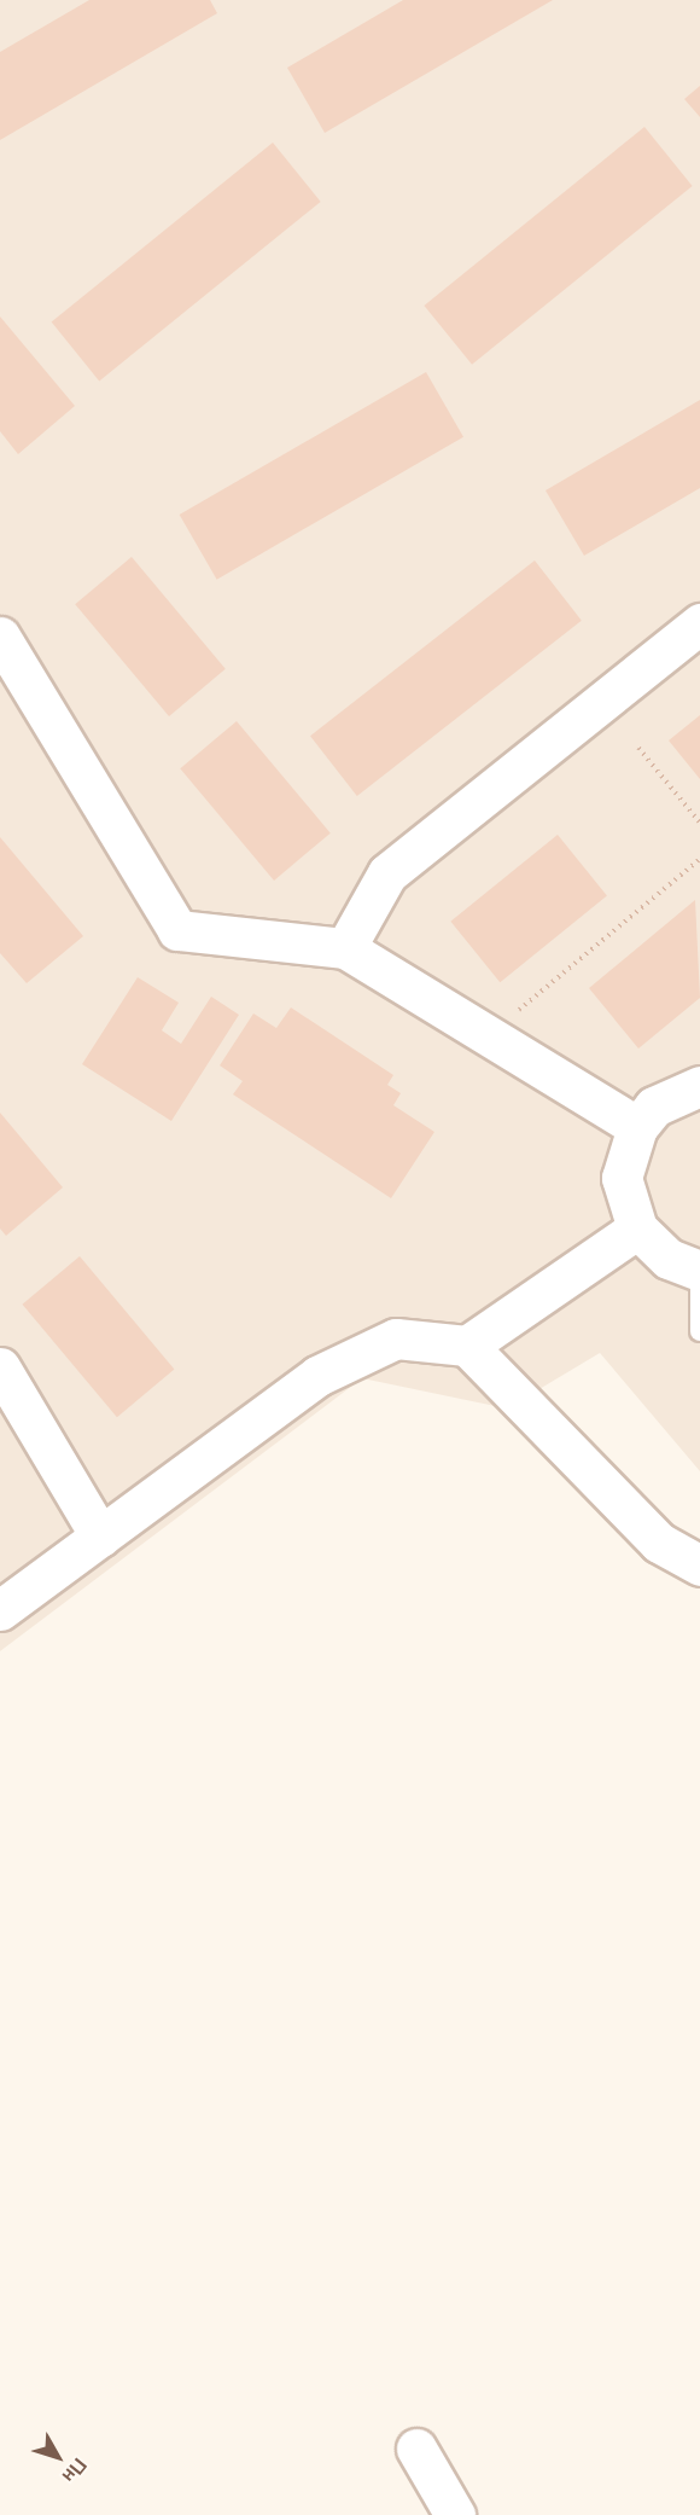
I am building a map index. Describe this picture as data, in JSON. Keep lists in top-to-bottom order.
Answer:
{
  "north": "bottom right"
}
